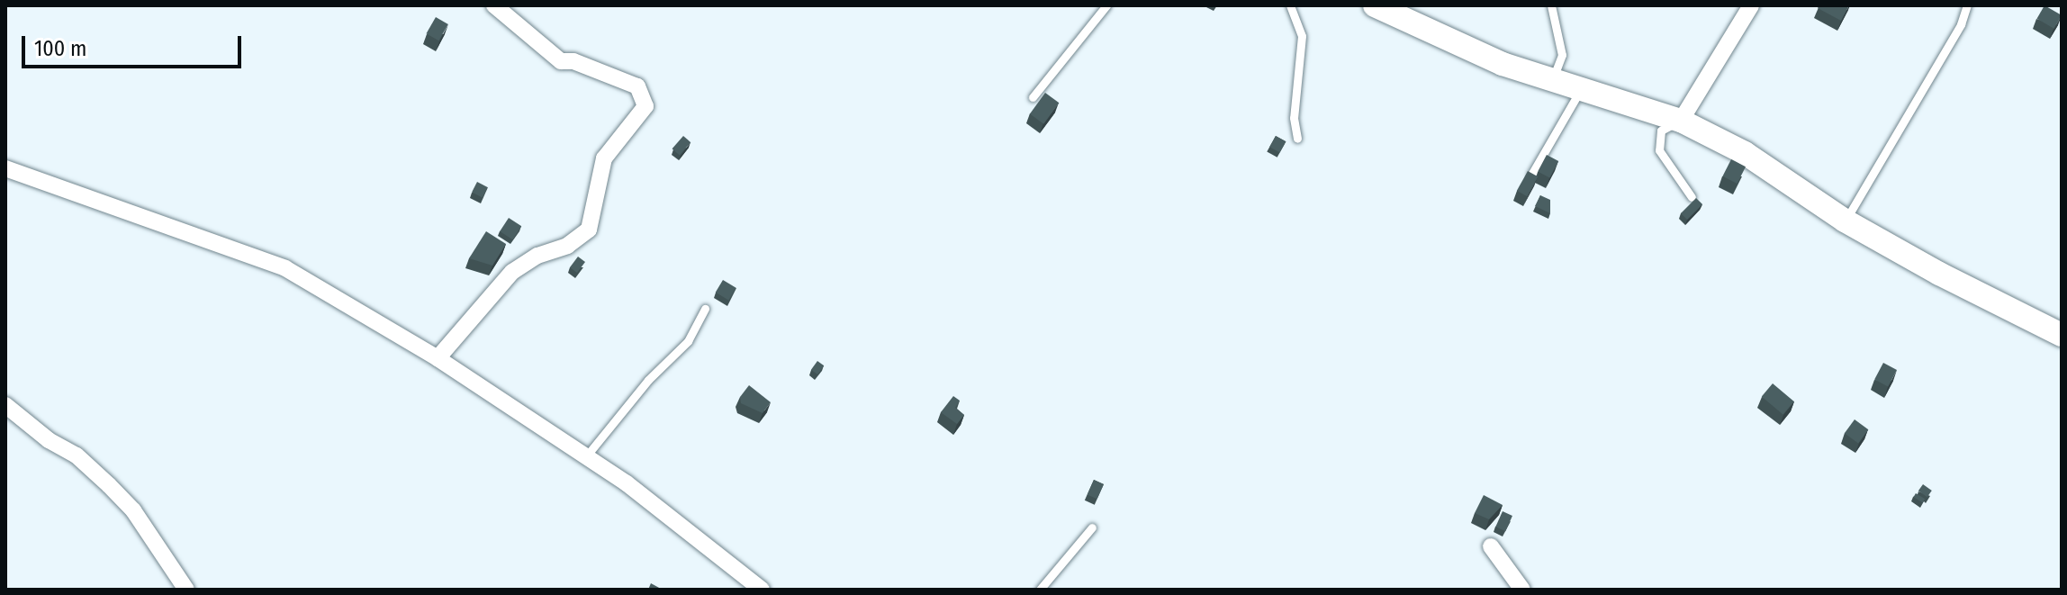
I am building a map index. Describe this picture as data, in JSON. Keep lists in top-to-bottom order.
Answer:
{
  "scale_bar": "100 m"
}
